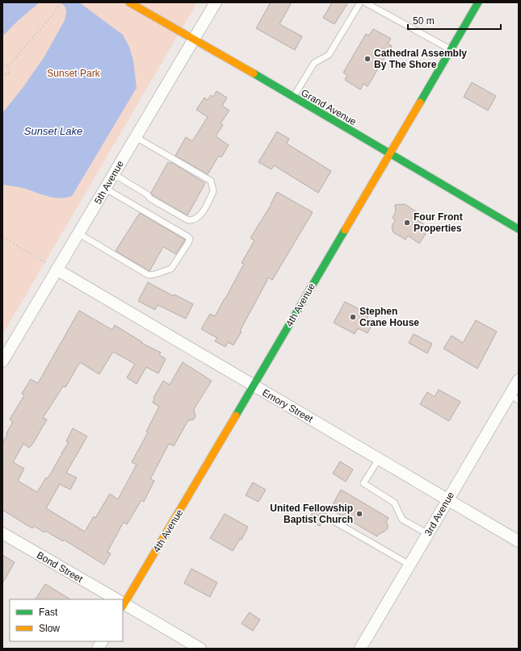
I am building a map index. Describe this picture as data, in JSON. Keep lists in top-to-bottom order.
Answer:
{
  "streets": {
    "street": [
      "Grand Avenue",
      "5th Avenue",
      "4th Avenue",
      "Emory Street",
      "3rd Avenue",
      "Bond Street"
    ]
  },
  "crossings": [
    ["Grand Avenue", "5th Avenue"],
    ["Grand Avenue", "4th Avenue"],
    ["5th Avenue", "Emory Street"],
    ["4th Avenue", "Emory Street"],
    ["Emory Street", "3rd Avenue"]
  ],
  "water": ["Sunset Lake"],
  "parks": ["Sunset Park"],
  "places": [
    "Cathedral Assembly By The Shore",
    "Four Front Properties",
    "Stephen Crane House",
    "United Fellowship Baptist Church"
  ],
  "legend": ["Fast", "Slow"],
  "scale_bar": "50 m"
}
